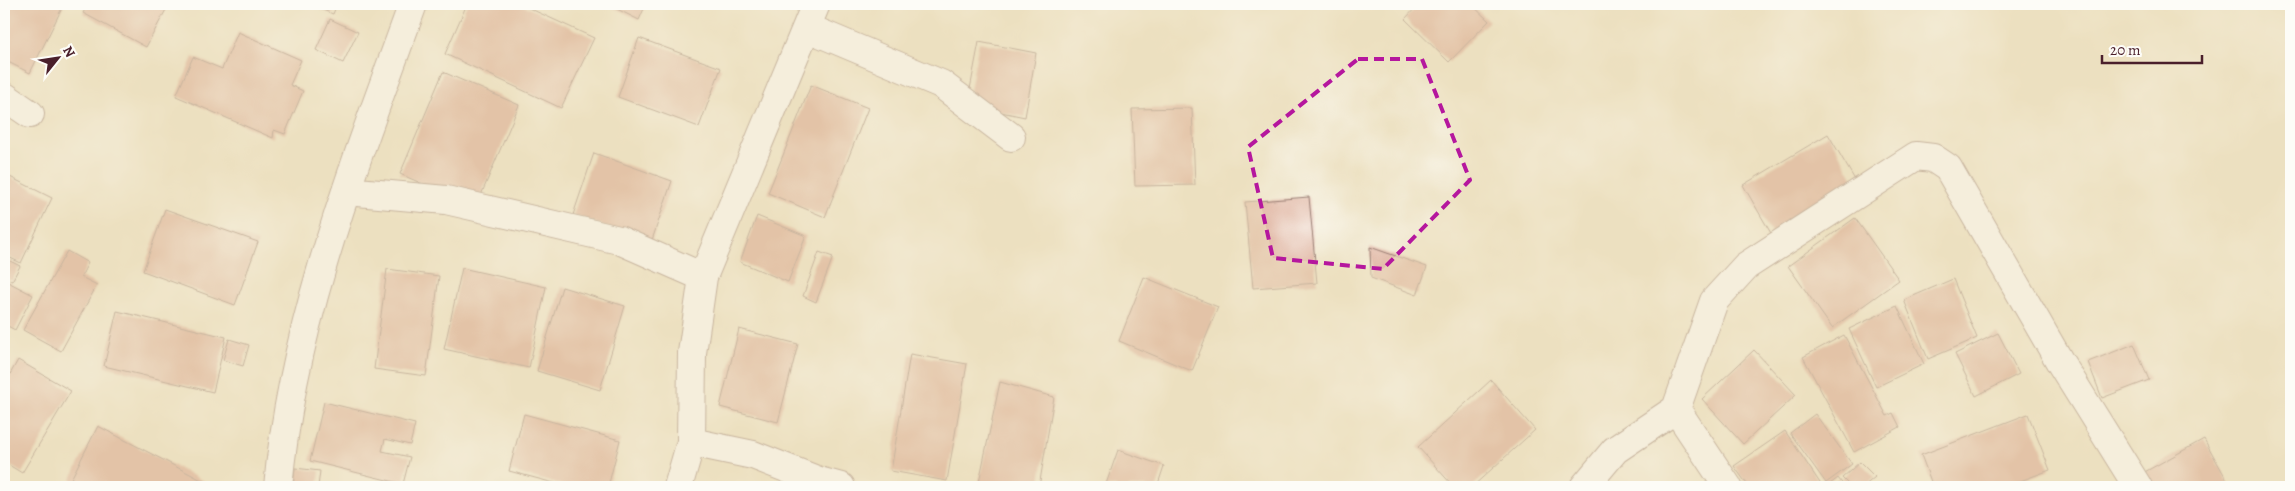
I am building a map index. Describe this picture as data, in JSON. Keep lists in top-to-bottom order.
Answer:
{
  "scale_bar": "20 m",
  "north": "top right"
}
